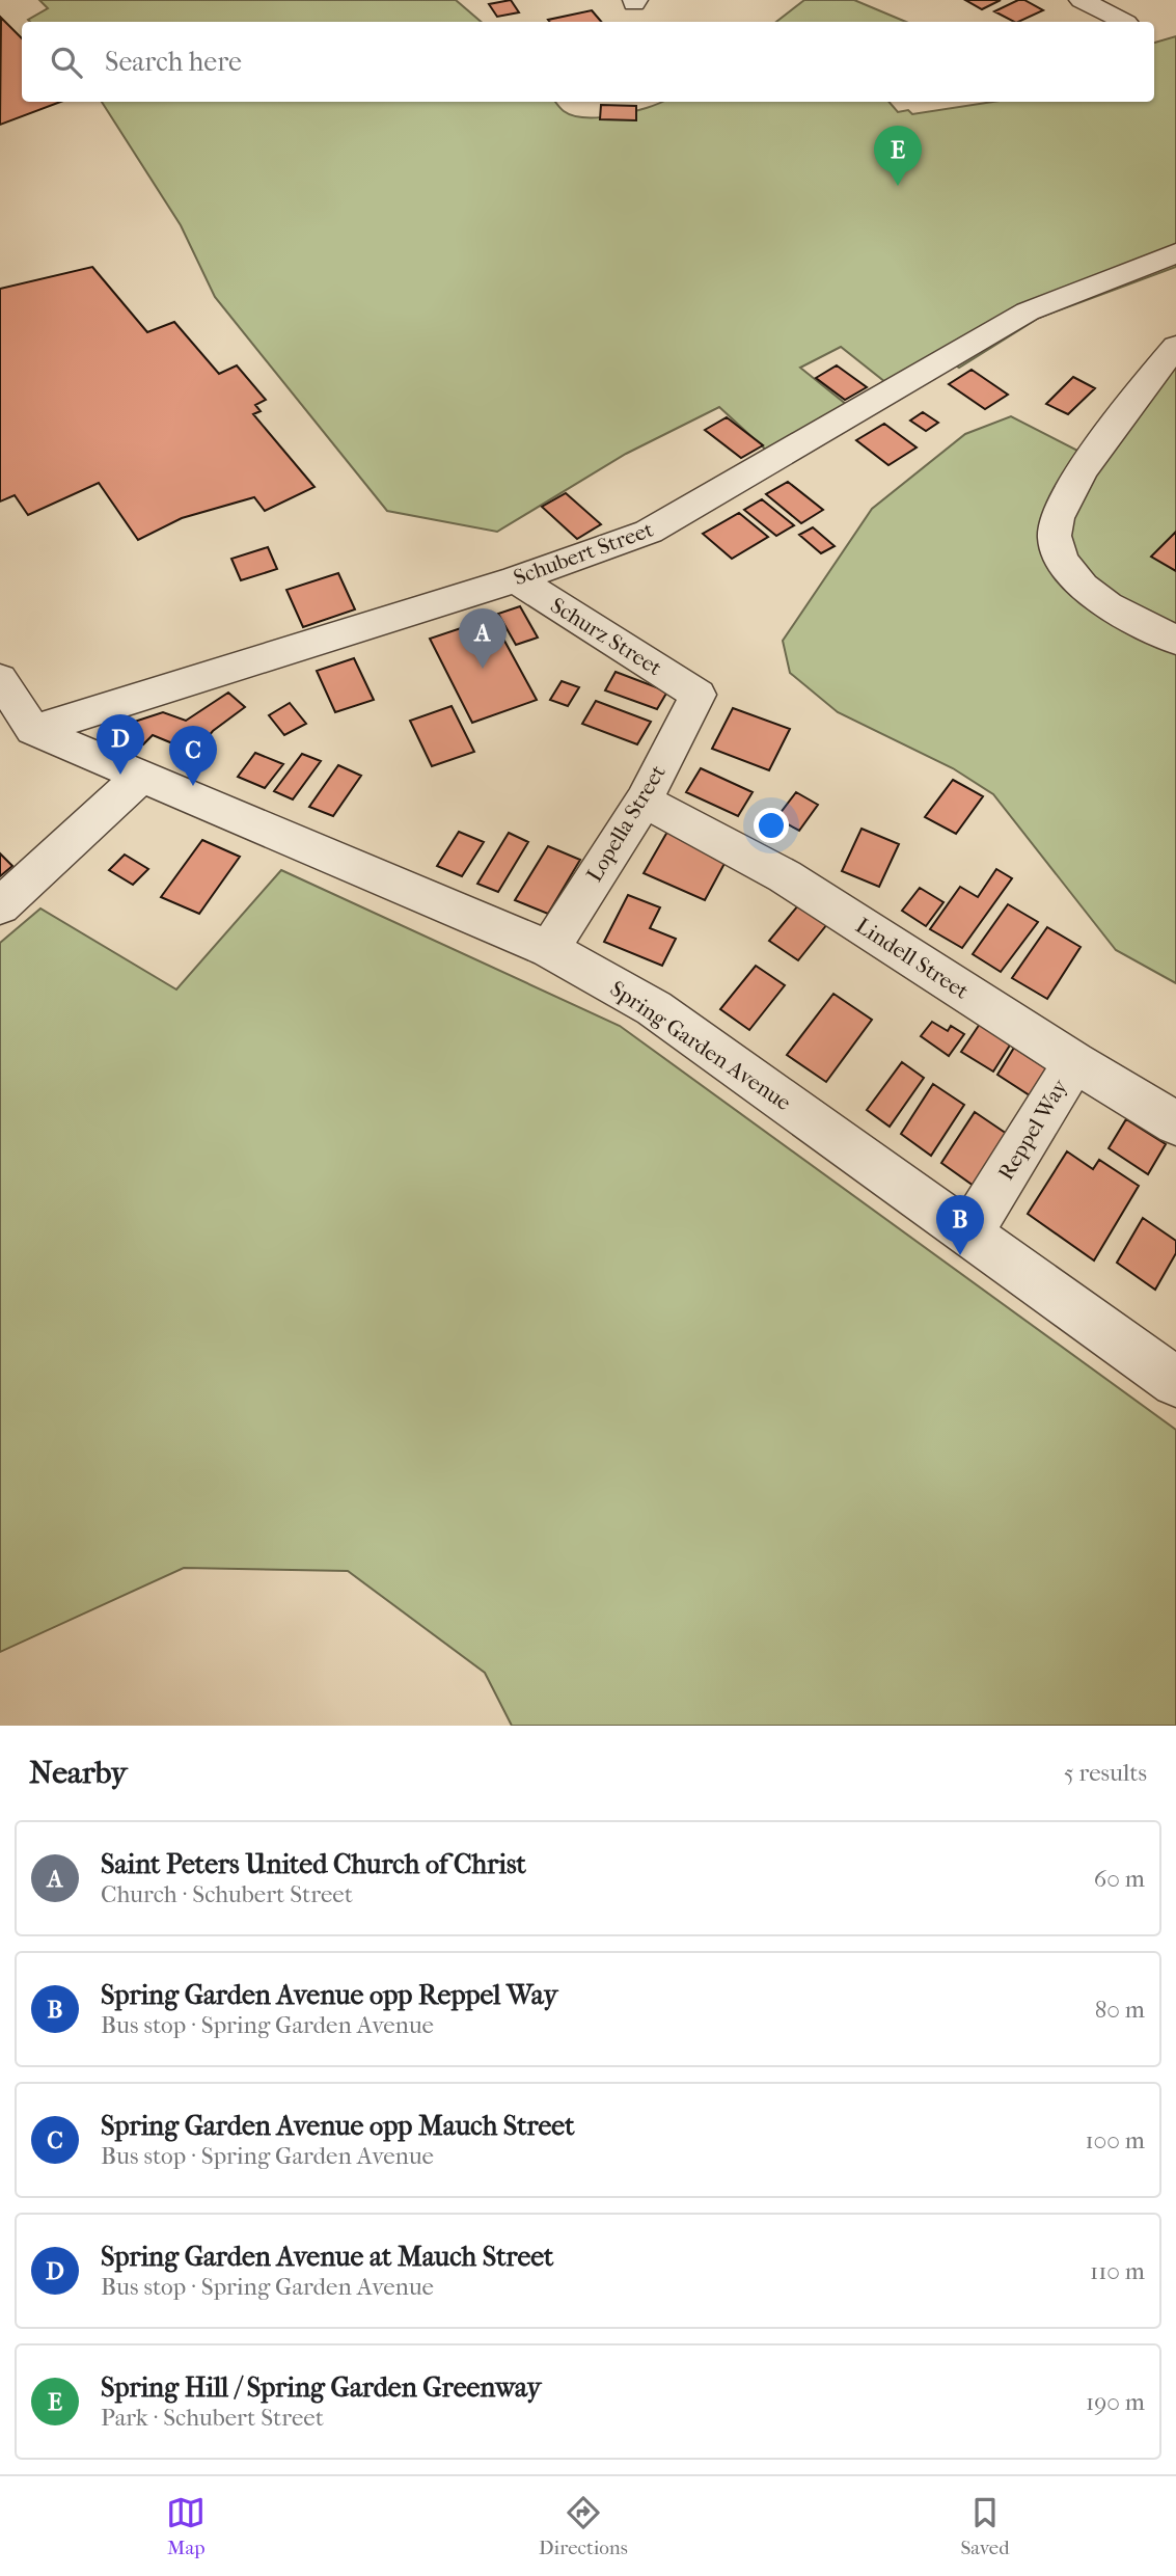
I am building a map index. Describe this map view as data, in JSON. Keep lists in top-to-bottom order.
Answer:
{
  "streets": {
    "street": [
      "Schubert Street",
      "Schurz Street",
      "Lopella Street",
      "Lindell Street",
      "Spring Garden Avenue",
      "Reppel Way"
    ]
  },
  "crossings": [
    ["Schubert Street", "Schurz Street"],
    ["Schubert Street", "Spring Garden Avenue"],
    ["Schurz Street", "Lopella Street"],
    ["Lopella Street", "Lindell Street"],
    ["Lopella Street", "Spring Garden Avenue"],
    ["Lindell Street", "Reppel Way"],
    ["Spring Garden Avenue", "Reppel Way"]
  ],
  "page": {
    "search": "Search here",
    "pins": [
      "E",
      "A",
      "D",
      "C",
      "B"
    ],
    "heading": ["Nearby", "5 results"],
    "list": [
      {
        "mark": "A",
        "name": "Saint Peters United Church of Christ",
        "note": "Church · Schubert Street",
        "value": "60 m"
      },
      {
        "mark": "B",
        "name": "Spring Garden Avenue opp Reppel Way",
        "note": "Bus stop · Spring Garden Avenue",
        "value": "80 m"
      },
      {
        "mark": "C",
        "name": "Spring Garden Avenue opp Mauch Street",
        "note": "Bus stop · Spring Garden Avenue",
        "value": "100 m"
      },
      {
        "mark": "D",
        "name": "Spring Garden Avenue at Mauch Street",
        "note": "Bus stop · Spring Garden Avenue",
        "value": "110 m"
      },
      {
        "mark": "E",
        "name": "Spring Hill / Spring Garden Greenway",
        "note": "Park · Schubert Street",
        "value": "190 m"
      }
    ],
    "nav": ["Map", "Directions", "Saved"]
  }
}
